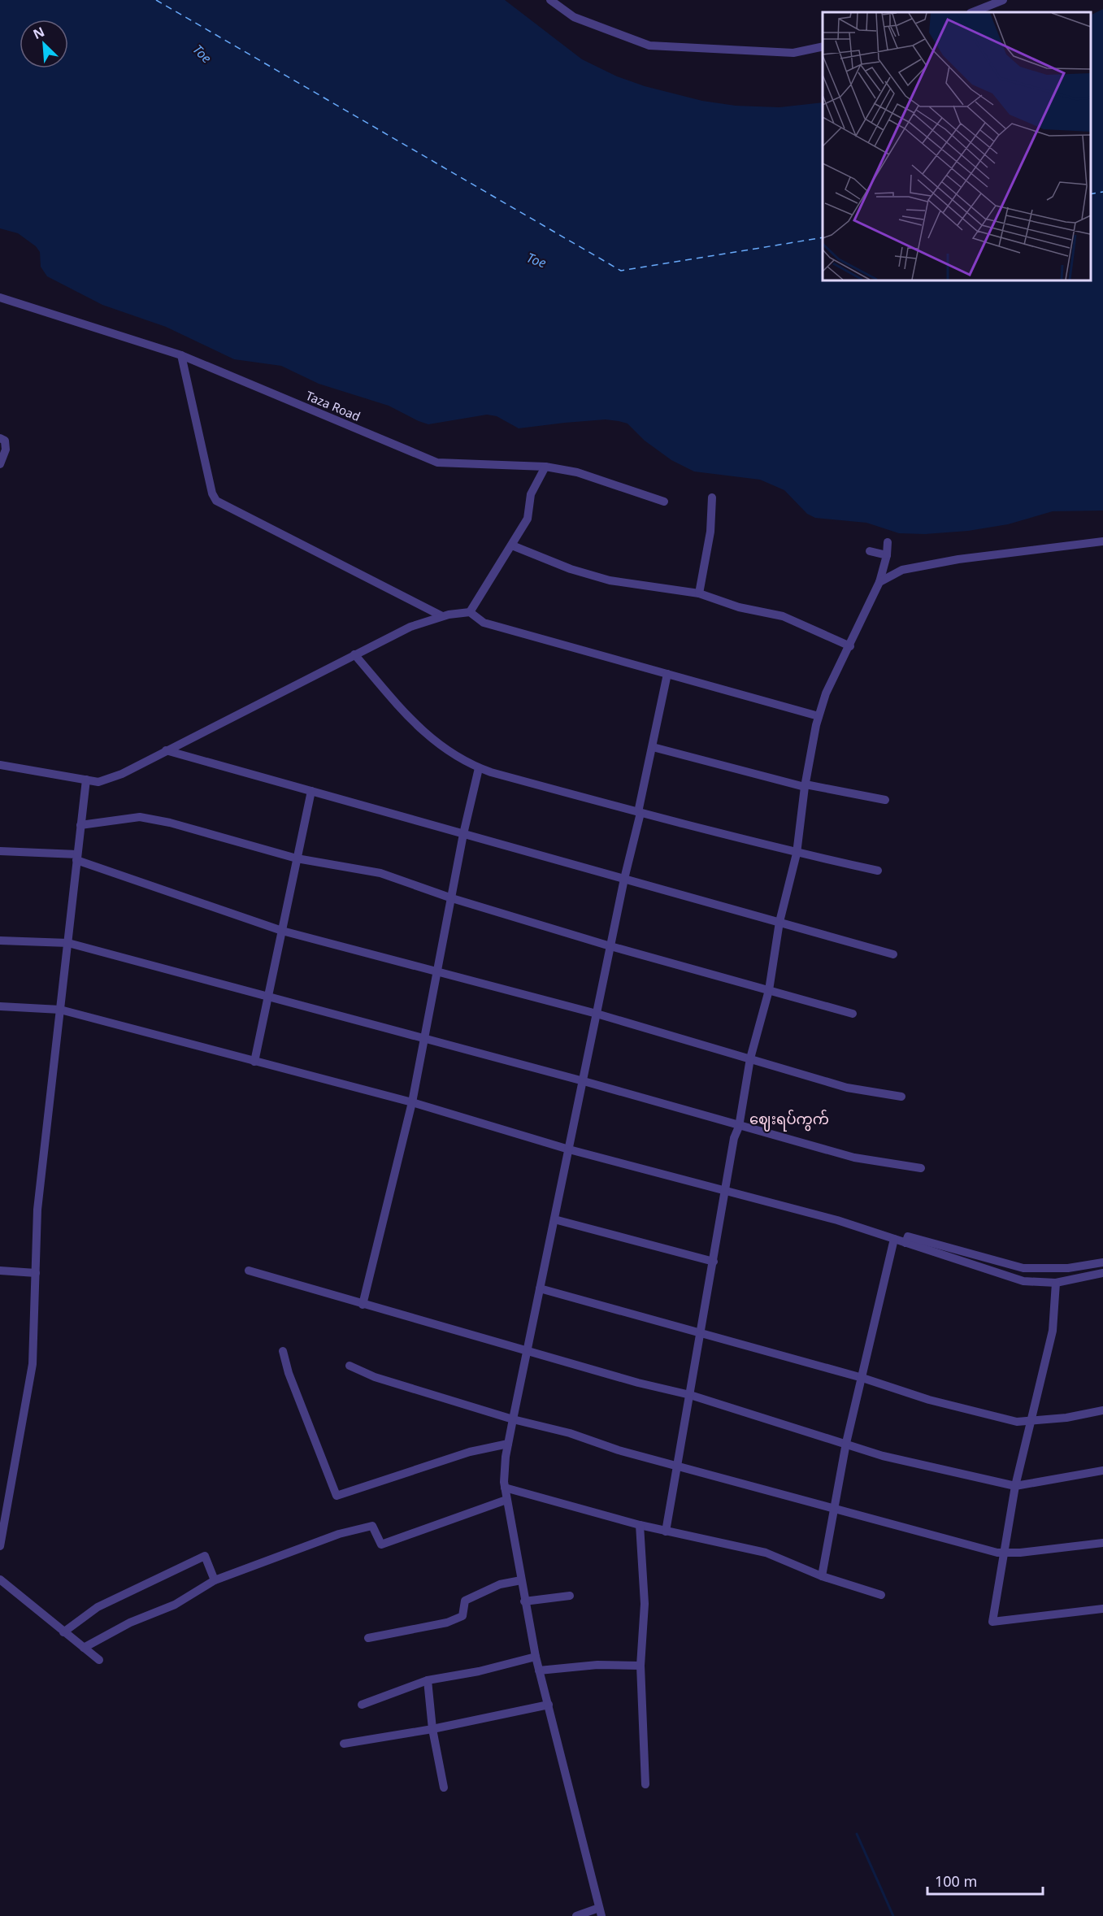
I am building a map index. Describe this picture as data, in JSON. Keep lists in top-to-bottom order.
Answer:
{
  "streets": {
    "street": ["Taza Road"]
  },
  "districts": ["ဈေးရပ်ကွက်"],
  "water": ["Toe"],
  "scale_bar": "100 m",
  "north": "top left"
}
